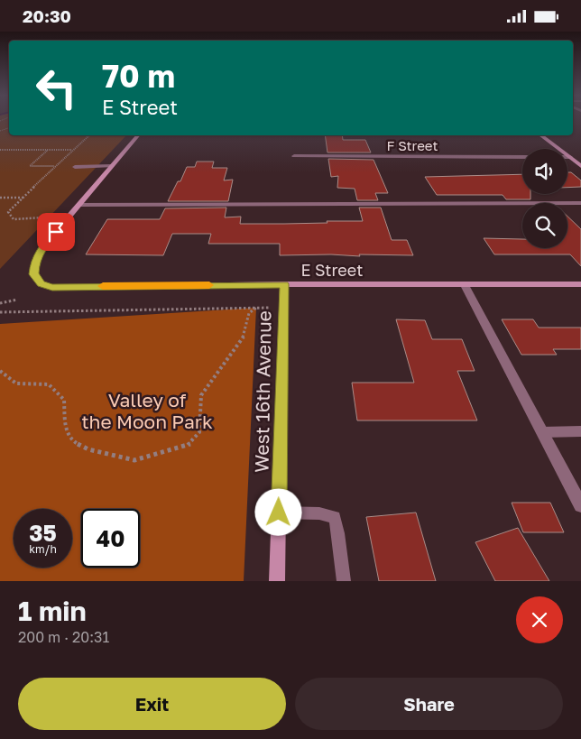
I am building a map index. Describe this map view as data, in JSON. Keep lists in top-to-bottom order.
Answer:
{
  "streets": {
    "main road": ["E Street", "West 16th Avenue"],
    "street": ["F Street"]
  },
  "crossings": [
    ["E Street", "West 16th Avenue"]
  ],
  "parks": ["Valley of the Moon Park"],
  "page": {
    "status": "20:30",
    "turn": ["70 m", "E Street"],
    "speed": "35 km/h",
    "limit": "40",
    "heading": ["1 min", "200 m · 20:31"],
    "buttons": ["Exit", "Share"]
  }
}
